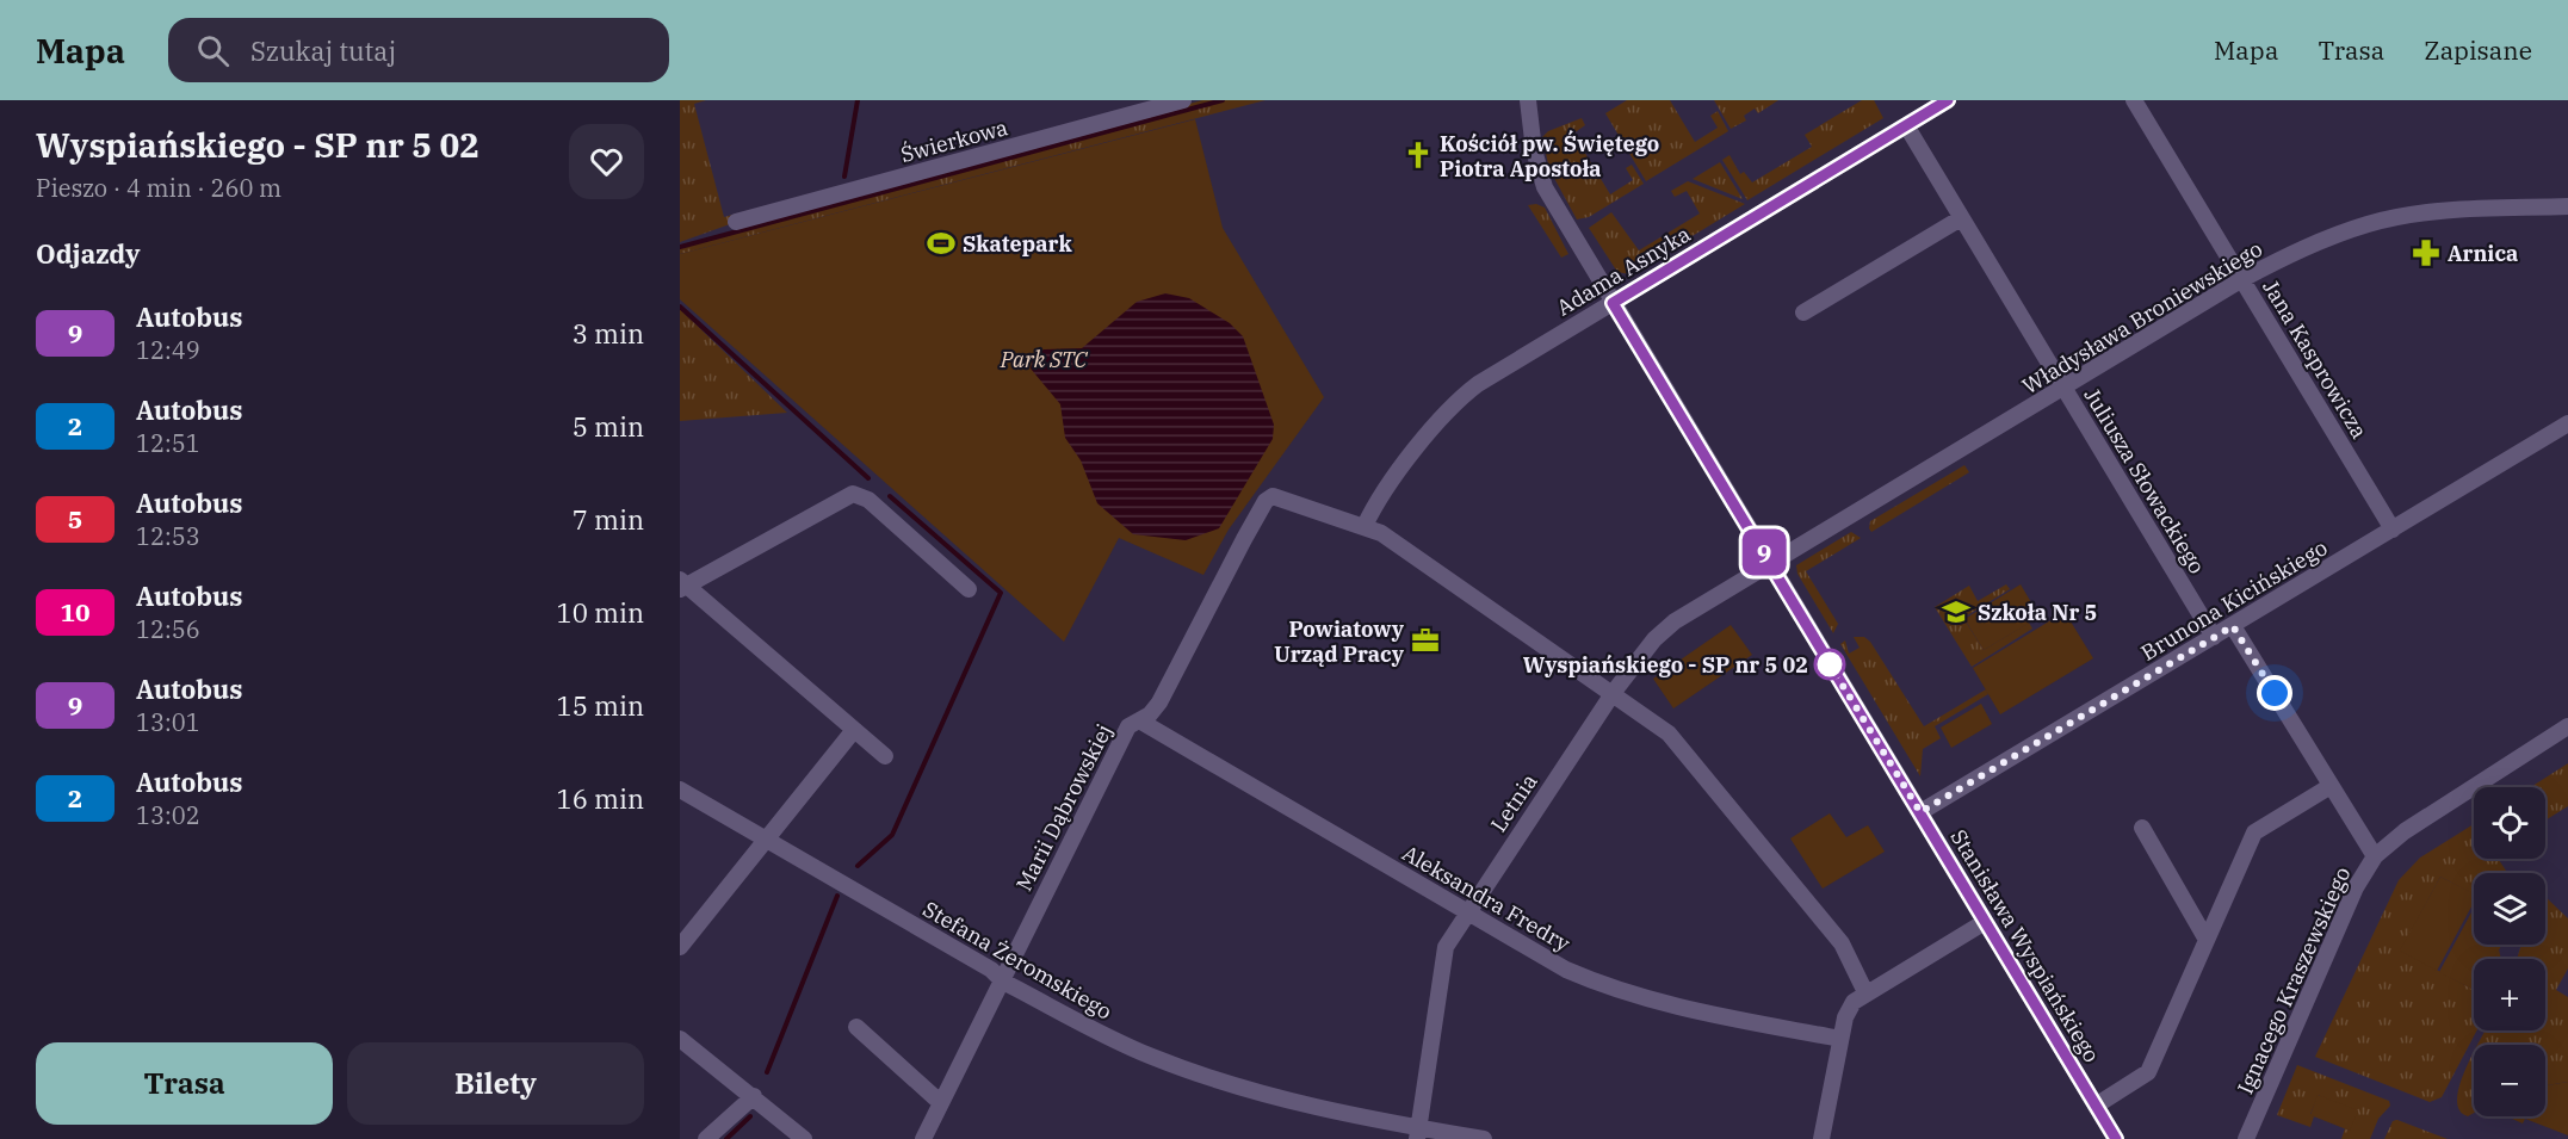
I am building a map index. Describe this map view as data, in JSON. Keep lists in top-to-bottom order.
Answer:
{
  "streets": {
    "street": [
      "Świerkowa",
      "Adama Asnyka",
      "Władysława Broniewskiego",
      "Jana Kasprowicza",
      "Juliusza Słowackiego",
      "Brunona Kicińskiego",
      "Letnia",
      "Marii Dąbrowskiej",
      "Aleksandra Fredry",
      "Stanisława Wyspiańskiego",
      "Stefana Żeromskiego",
      "Ignacego Kraszewskiego"
    ]
  },
  "crossings": [
    ["Adama Asnyka", "Juliusza Słowackiego"],
    ["Adama Asnyka", "Marii Dąbrowskiej"],
    ["Adama Asnyka", "Stanisława Wyspiańskiego"],
    ["Władysława Broniewskiego", "Jana Kasprowicza"],
    ["Władysława Broniewskiego", "Juliusza Słowackiego"],
    ["Władysława Broniewskiego", "Letnia"],
    ["Władysława Broniewskiego", "Stanisława Wyspiańskiego"],
    ["Jana Kasprowicza", "Brunona Kicińskiego"],
    ["Juliusza Słowackiego", "Brunona Kicińskiego"],
    ["Brunona Kicińskiego", "Stanisława Wyspiańskiego"],
    ["Letnia", "Aleksandra Fredry"],
    ["Letnia", "Stanisława Wyspiańskiego"],
    ["Letnia", "Stefana Żeromskiego"],
    ["Marii Dąbrowskiej", "Aleksandra Fredry"],
    ["Marii Dąbrowskiej", "Stefana Żeromskiego"]
  ],
  "parks": ["Park STC"],
  "places": {
    "church": ["Kościół pw. Świętego Piotra Apostoła"],
    "sports": ["Skatepark"],
    "pharmacy": ["Arnica"],
    "school or university": ["Szkoła Nr 5"],
    "office": ["Powiatowy Urząd Pracy"],
    "other": ["Wyspiańskiego - SP nr 5 02"]
  },
  "lines": ["bus line 9"],
  "page": {
    "header": "Mapa",
    "search": "Szukaj tutaj",
    "nav": ["Mapa", "Trasa", "Zapisane"],
    "heading": [
      ["Wyspiańskiego - SP nr 5 02", "Pieszo · 4 min · 260 m"],
      "Odjazdy"
    ],
    "on_map": "9",
    "list": [
      {
        "mark": "9",
        "name": "Autobus",
        "note": "12:49",
        "value": "3 min"
      },
      {
        "mark": "2",
        "name": "Autobus",
        "note": "12:51",
        "value": "5 min"
      },
      {
        "mark": "5",
        "name": "Autobus",
        "note": "12:53",
        "value": "7 min"
      },
      {
        "mark": "10",
        "name": "Autobus",
        "note": "12:56",
        "value": "10 min"
      },
      {
        "mark": "9",
        "name": "Autobus",
        "note": "13:01",
        "value": "15 min"
      },
      {
        "mark": "2",
        "name": "Autobus",
        "note": "13:02",
        "value": "16 min"
      }
    ],
    "map_buttons": ["+", "−"],
    "buttons": ["Trasa", "Bilety"]
  }
}
